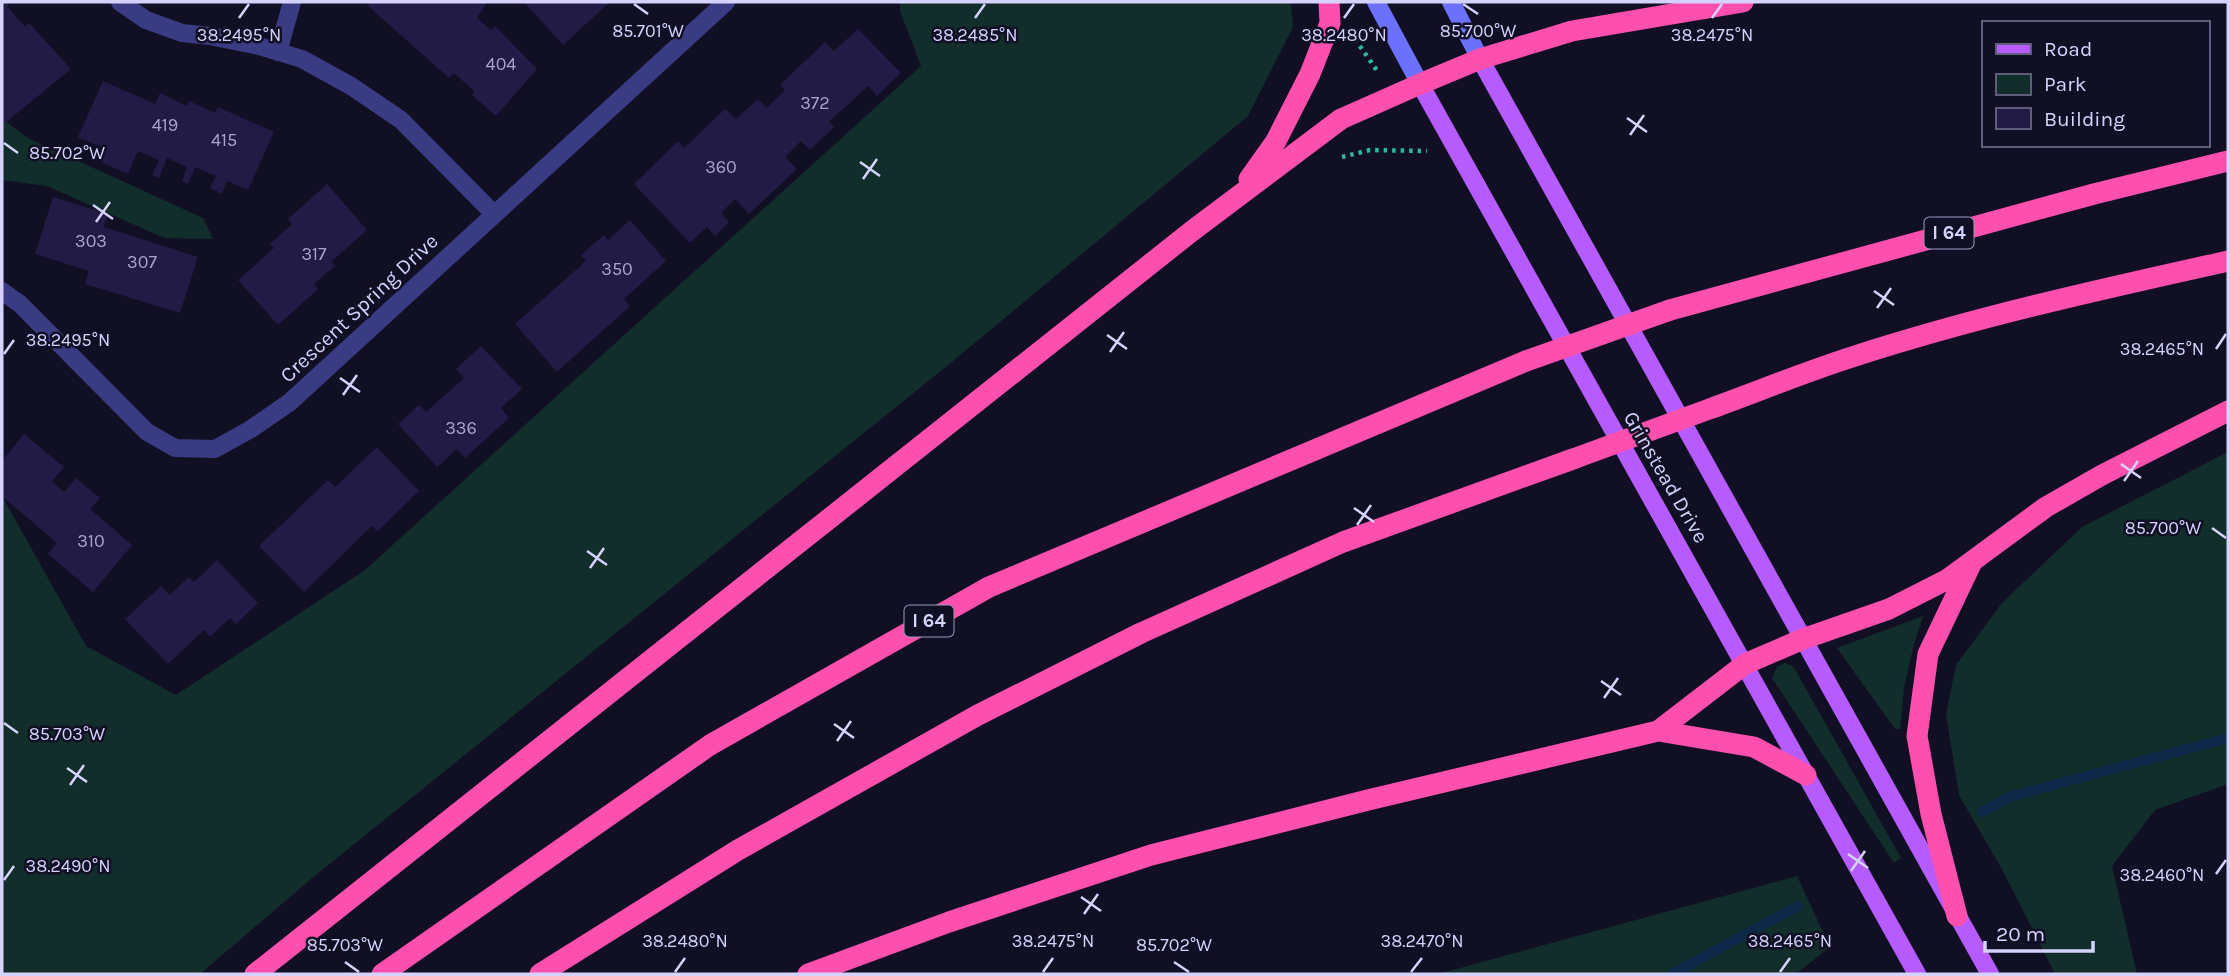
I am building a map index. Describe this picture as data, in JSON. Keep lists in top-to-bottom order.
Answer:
{
  "streets": {
    "highway": ["I 64"],
    "main road": ["Grinstead Drive"],
    "street": ["Crescent Spring Drive"]
  },
  "house_numbers": [
    "404",
    "372",
    "419",
    "415",
    "360",
    "303",
    "317",
    "307",
    "350",
    "336",
    "310"
  ],
  "legend": ["Road", "Park", "Building"],
  "scale_bar": "20 m",
  "coordinates": [
    "85.701°W",
    "85.700°W",
    "38.2495°N",
    "38.2485°N",
    "38.2480°N",
    "38.2475°N",
    "85.702°W",
    "38.2465°N",
    "85.703°W",
    "38.2490°N",
    "38.2460°N",
    "38.2470°N"
  ]
}
